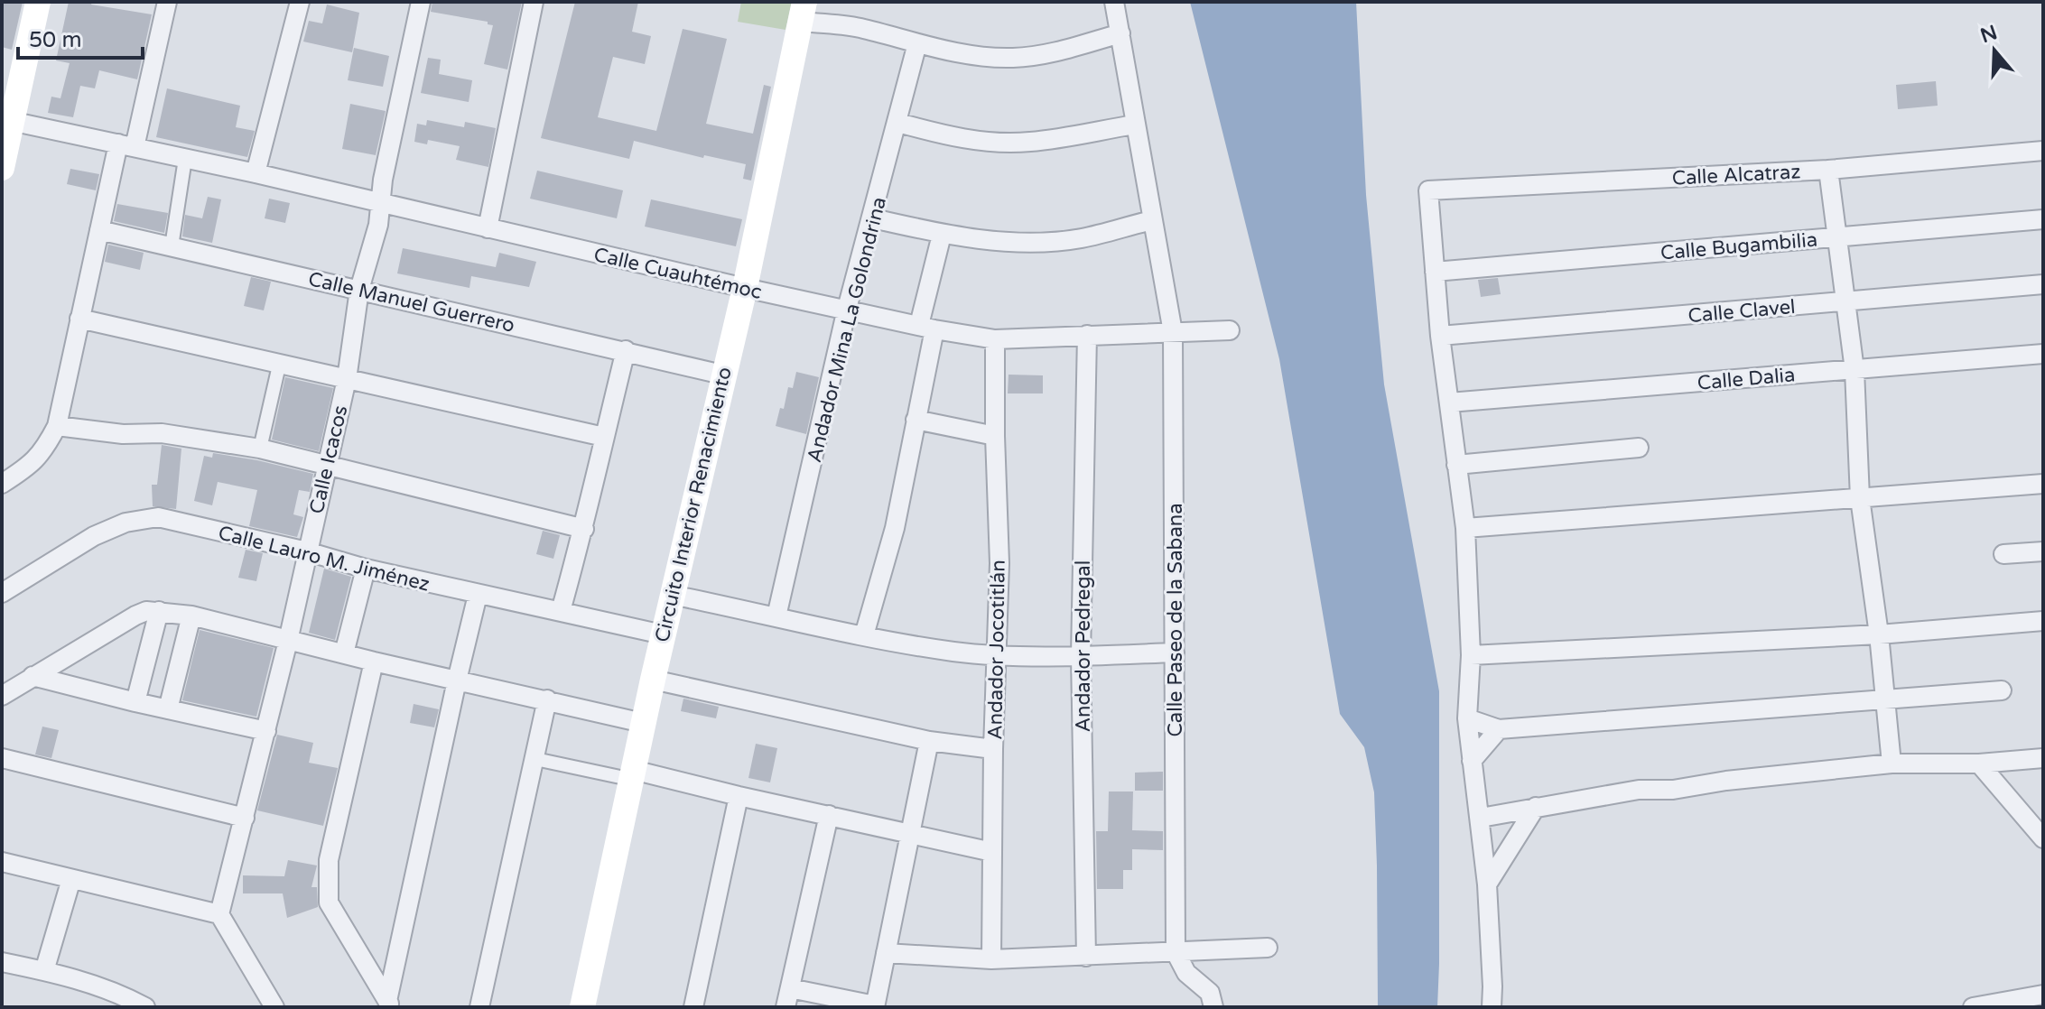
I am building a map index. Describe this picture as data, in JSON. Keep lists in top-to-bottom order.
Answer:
{
  "streets": {
    "main road": ["Circuito Interior Renacimiento"],
    "street": [
      "Calle Alcatraz",
      "Calle Bugambilia",
      "Calle Cuauhtémoc",
      "Calle Manuel Guerrero",
      "Calle Clavel",
      "Andador Mina La Golondrina",
      "Calle Dalia",
      "Calle Icacos",
      "Calle Lauro M. Jiménez",
      "Calle Paseo de la Sabana",
      "Andador Pedregal",
      "Andador Jocotitlán"
    ]
  },
  "crossings": [
    ["Calle Alcatraz", "Calle Bugambilia"],
    ["Calle Cuauhtémoc", "Andador Mina La Golondrina"],
    ["Calle Cuauhtémoc", "Calle Icacos"],
    ["Calle Cuauhtémoc", "Circuito Interior Renacimiento"],
    ["Calle Cuauhtémoc", "Calle Paseo de la Sabana"],
    ["Calle Cuauhtémoc", "Andador Pedregal"],
    ["Calle Cuauhtémoc", "Andador Jocotitlán"],
    ["Calle Manuel Guerrero", "Calle Icacos"],
    ["Calle Manuel Guerrero", "Circuito Interior Renacimiento"],
    ["Calle Icacos", "Calle Lauro M. Jiménez"],
    ["Circuito Interior Renacimiento", "Calle Lauro M. Jiménez"]
  ],
  "scale_bar": "50 m",
  "north": "top"
}
